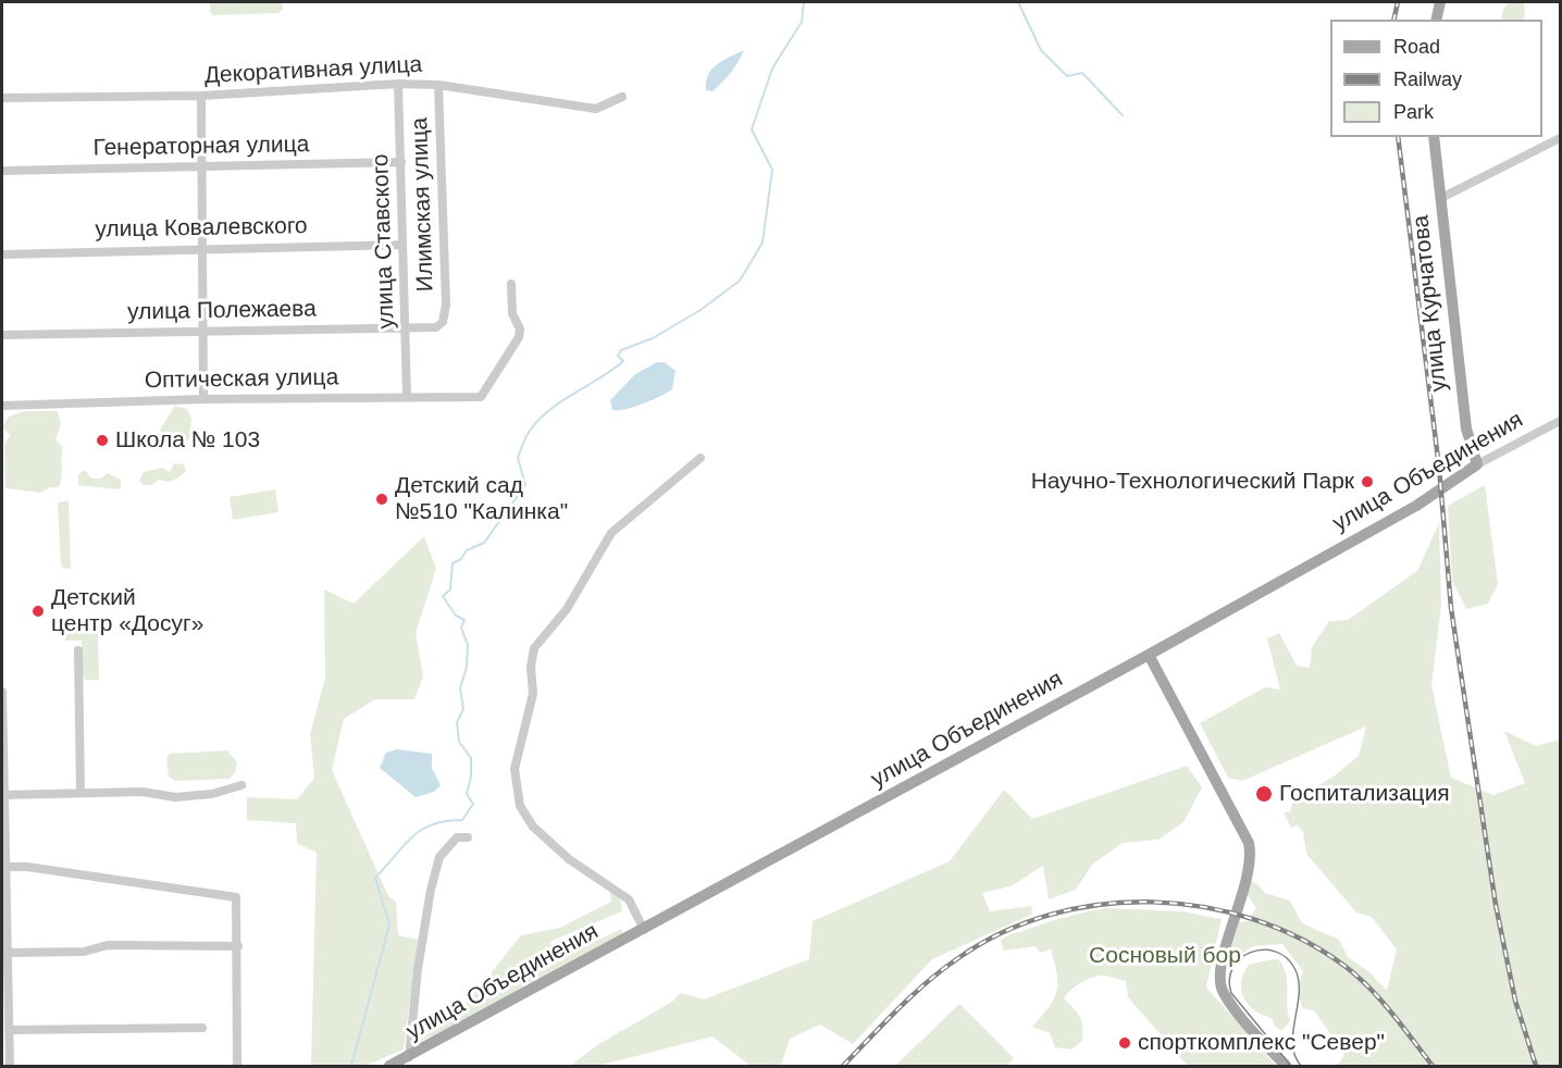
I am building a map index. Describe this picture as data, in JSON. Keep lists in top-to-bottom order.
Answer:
{
  "streets": {
    "main road": ["улица Курчатова", "улица Объединения"],
    "street": [
      "Декоративная улица",
      "Генераторная улица",
      "Илимская улица",
      "улица Ковалевского",
      "улица Ставского",
      "улица Полежаева",
      "Оптическая улица"
    ]
  },
  "crossings": [
    ["Декоративная улица", "Илимская улица"],
    ["Декоративная улица", "улица Ставского"],
    ["Генераторная улица", "улица Ставского"],
    ["Илимская улица", "улица Полежаева"],
    ["улица Ковалевского", "улица Ставского"],
    ["улица Ставского", "улица Полежаева"],
    ["улица Ставского", "Оптическая улица"],
    ["улица Курчатова", "улица Объединения"]
  ],
  "parks": ["Сосновый бор"],
  "places": [
    "Школа № 103",
    "Научно-Технологический Парк",
    "Детский сад №510 \"Калинка\"",
    "Детский центр «Досуг»",
    "Госпитализация",
    "спорткомплекс \"Север\""
  ],
  "legend": ["Road", "Railway", "Park"]
}
